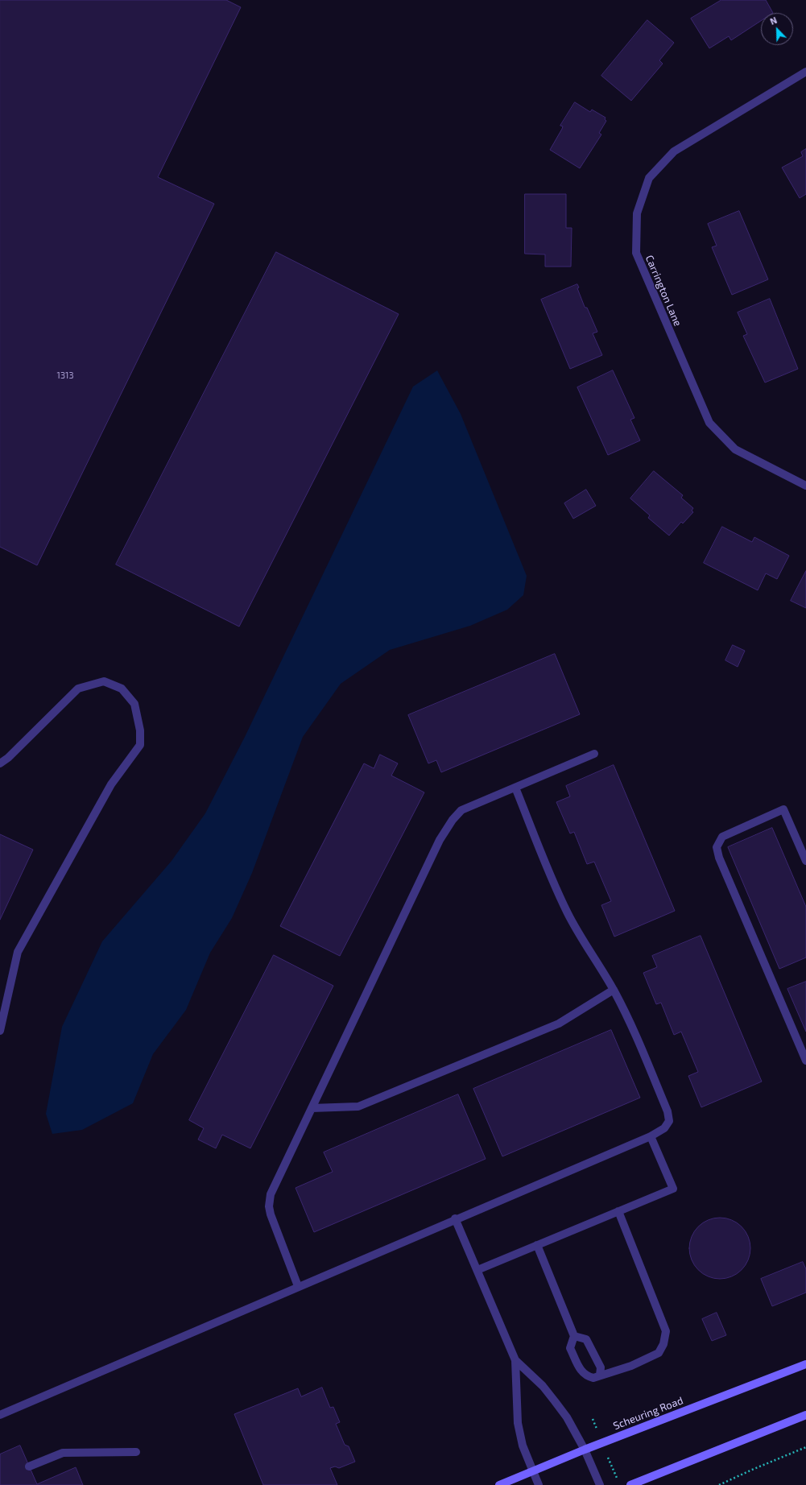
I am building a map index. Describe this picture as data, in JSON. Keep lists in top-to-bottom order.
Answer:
{
  "streets": {
    "main road": ["Scheuring Road"],
    "street": ["Carrington Lane"]
  },
  "house_numbers": ["1313"],
  "north": "top left"
}
